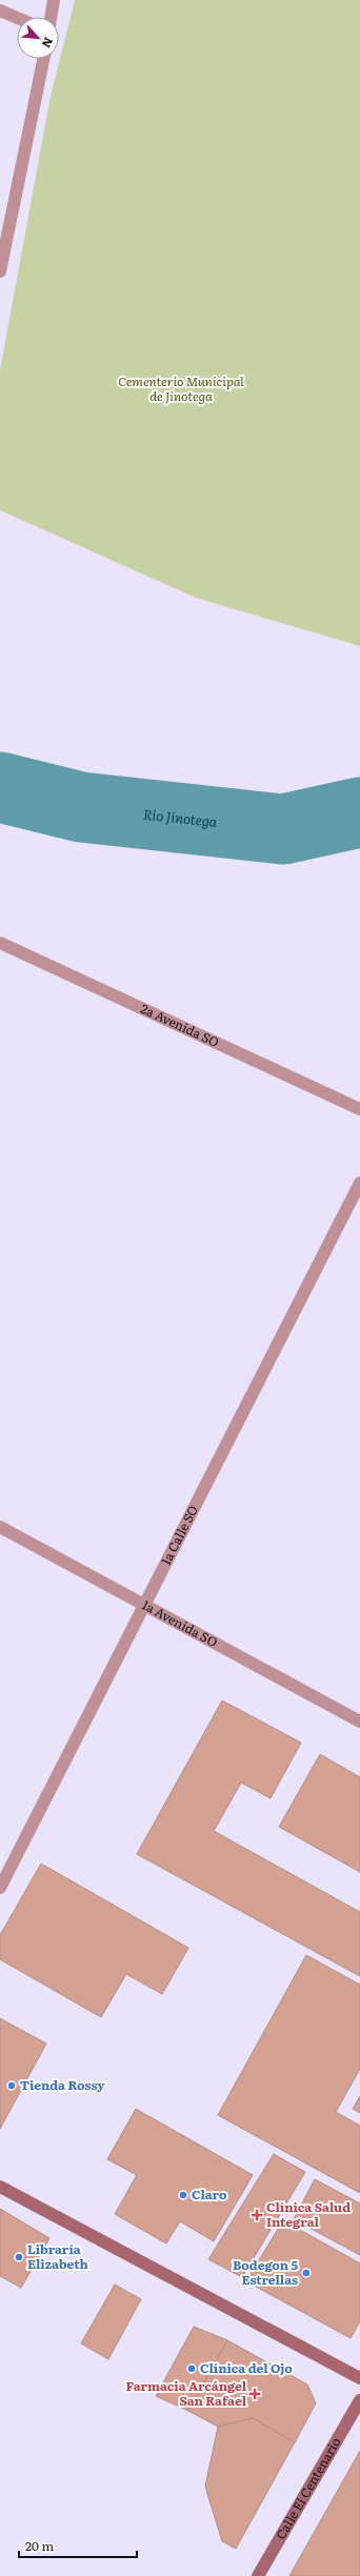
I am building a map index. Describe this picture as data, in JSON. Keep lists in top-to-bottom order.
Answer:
{
  "streets": {
    "main road": ["Calle El Centenario"],
    "street": ["2a Avenida SO", "1a Calle SO", "1a Avenida SO"]
  },
  "crossings": [
    ["1a Calle SO", "1a Avenida SO"]
  ],
  "water": ["Río Jinotega"],
  "parks": ["Cementerio Municipal de Jinotega"],
  "places": {
    "other": [
      "Tienda Rossy",
      "Claro",
      "Libraría Elizabeth",
      "Bodegon 5 Estrellas",
      "Clínica del Ojo"
    ],
    "health": ["Clínica Salud Integral", "Farmacia Arcángel San Rafael"]
  },
  "scale_bar": "20 m",
  "north": "bottom right"
}
